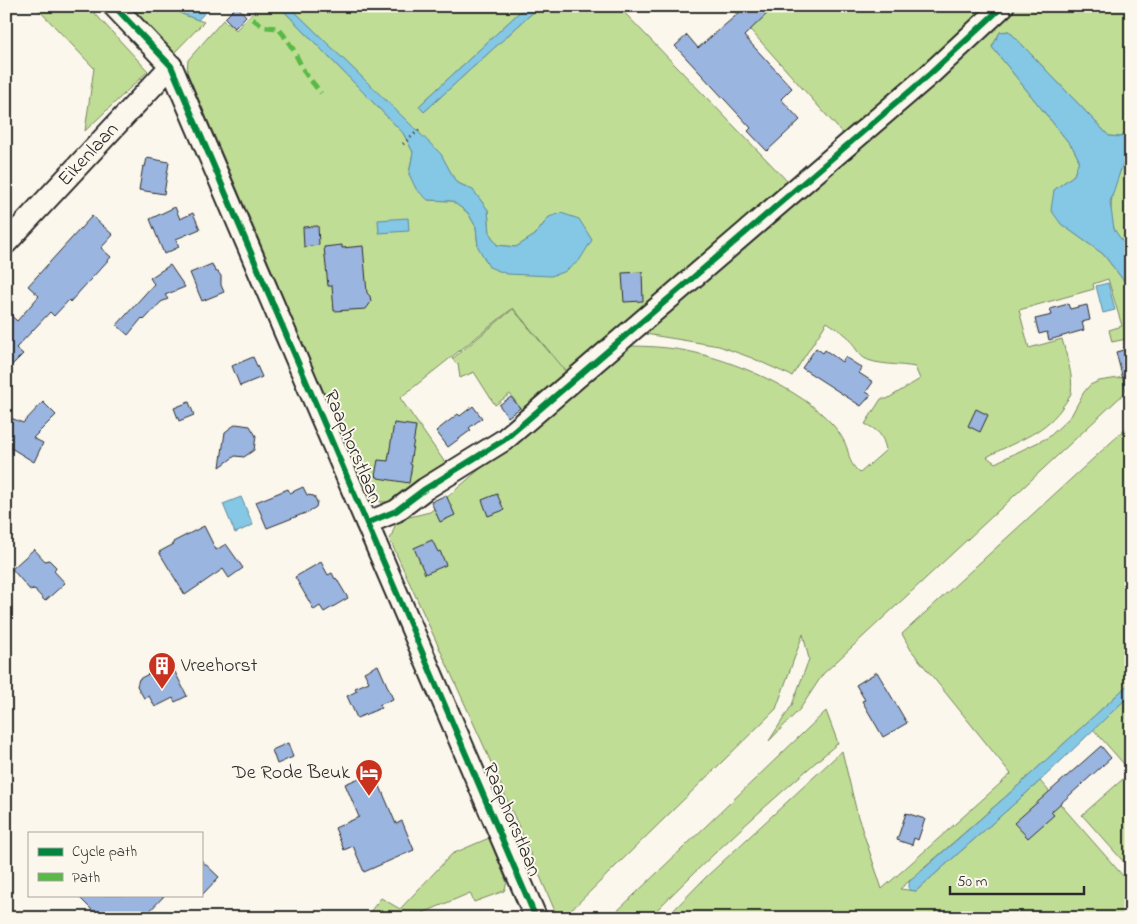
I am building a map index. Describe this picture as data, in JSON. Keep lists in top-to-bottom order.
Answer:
{
  "streets": {
    "street": ["Eikenlaan", "Raaphorstlaan"]
  },
  "crossings": [
    ["Eikenlaan", "Raaphorstlaan"]
  ],
  "places": {
    "building": ["Vreehorst"],
    "hotel": ["De Rode Beuk"]
  },
  "legend": ["Cycle path", "Path"],
  "scale_bar": "50 m"
}
